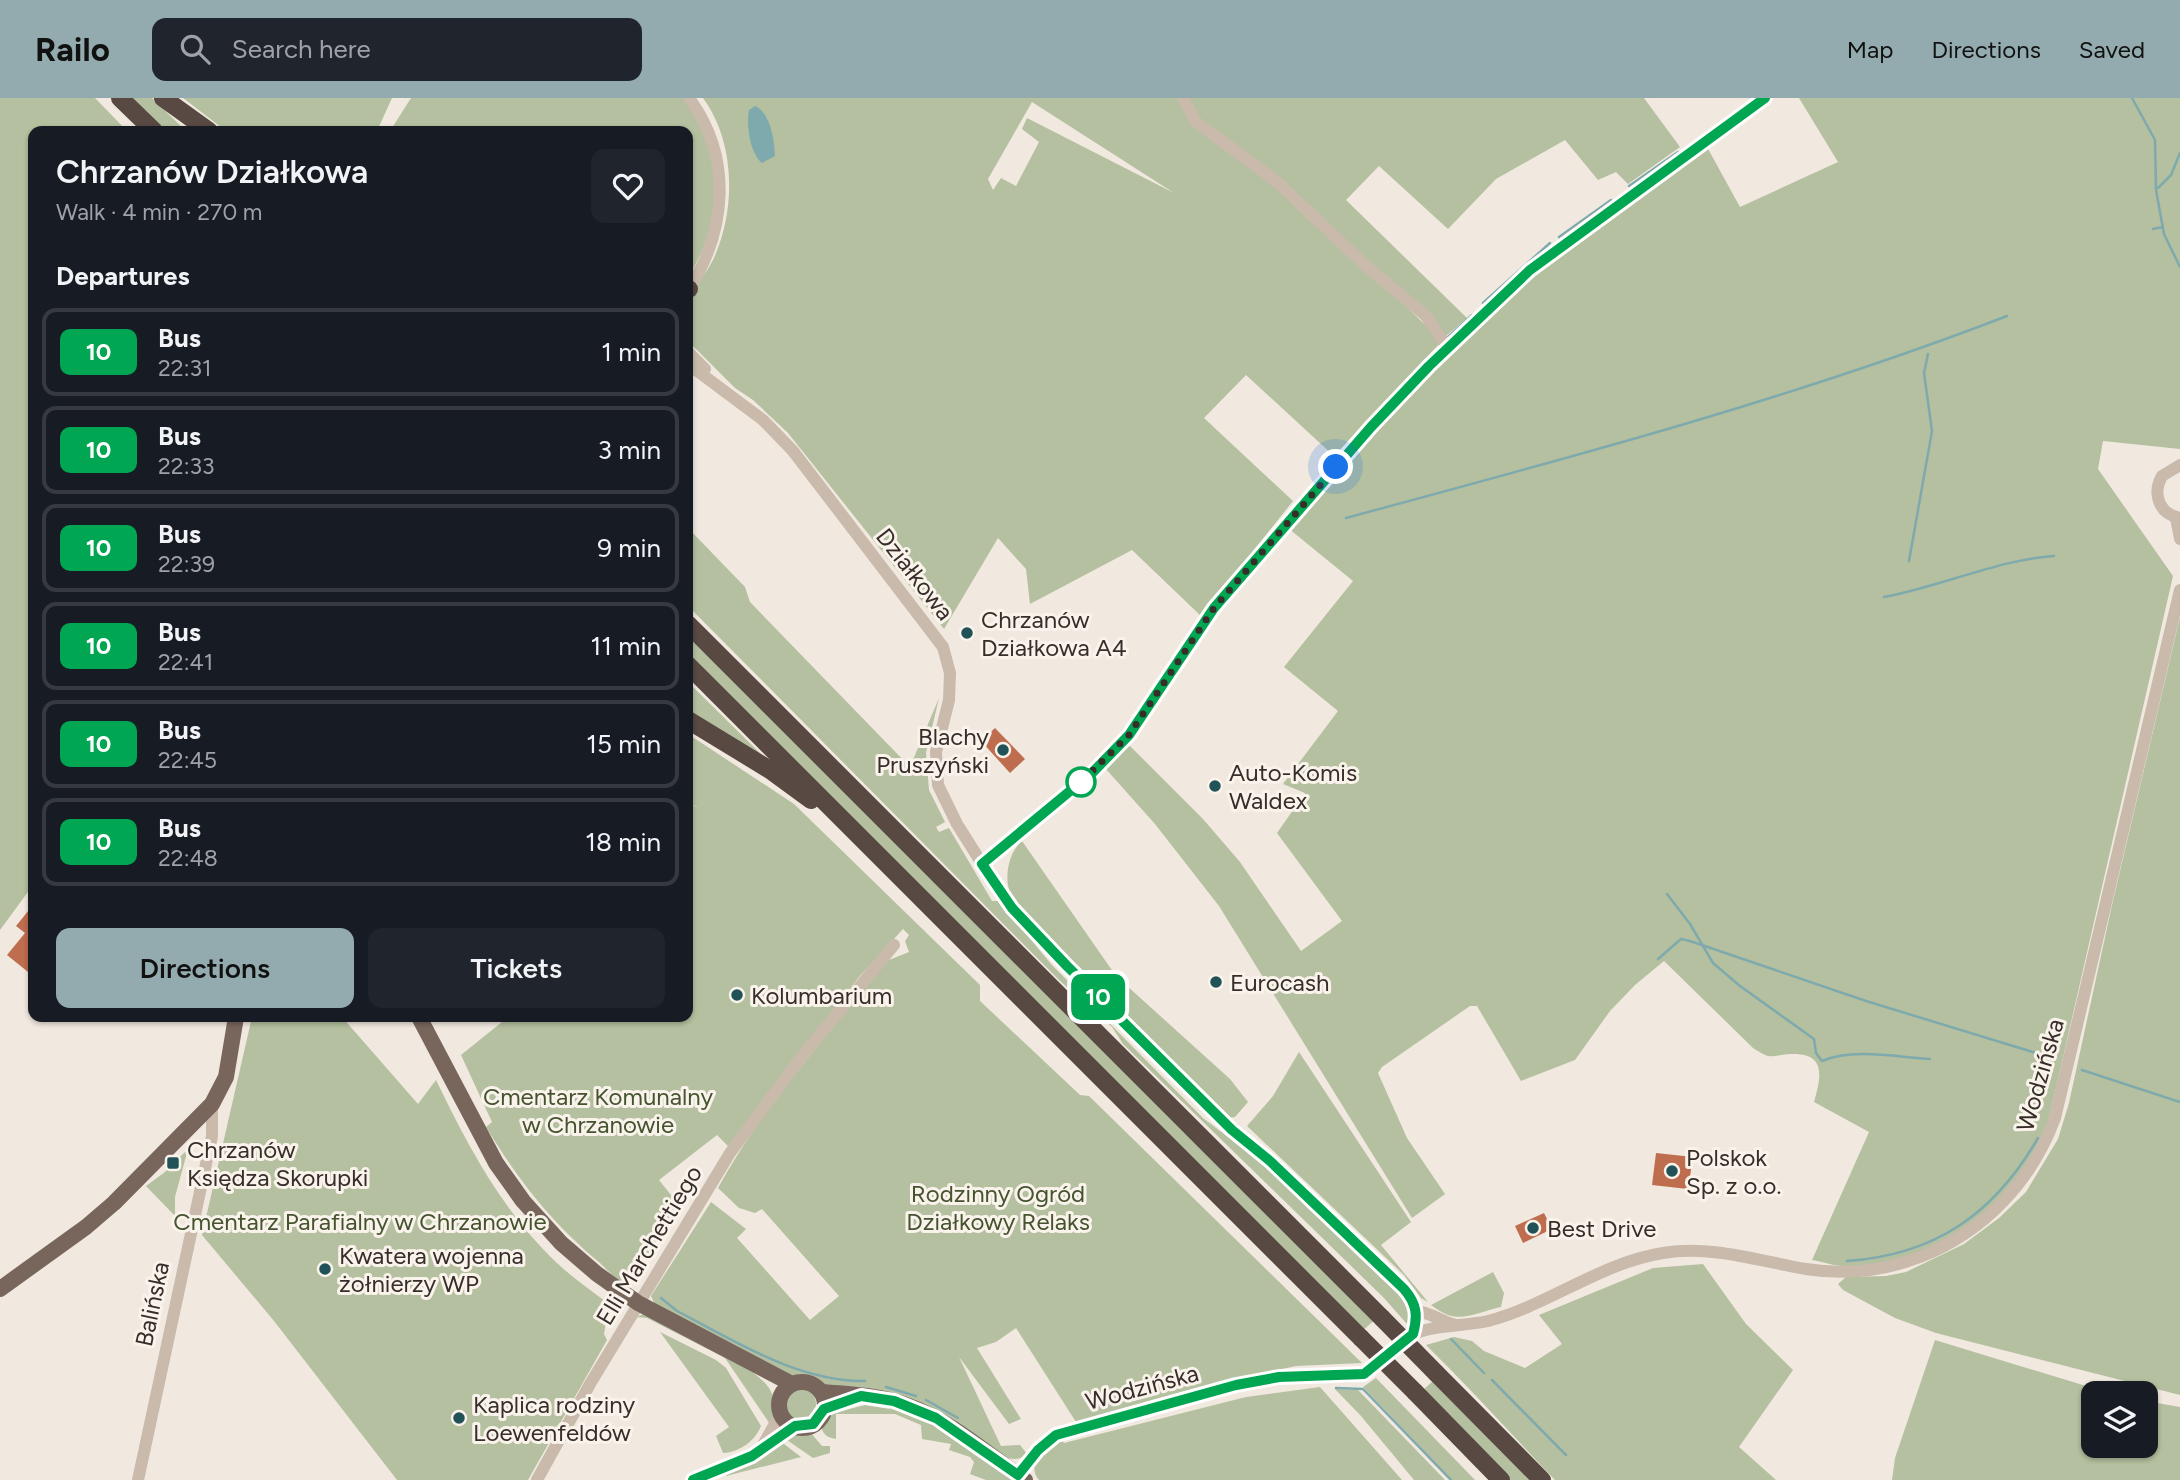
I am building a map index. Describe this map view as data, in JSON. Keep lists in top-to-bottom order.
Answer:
{
  "streets": {
    "main road": ["Wodzińska", "Balińska"],
    "street": ["Działkowa", "Elli Marchettiego"]
  },
  "parks": ["Cmentarz Komunalny w Chrzanowie", "Rodzinny Ogród Działkowy Relaks", "Cmentarz Parafialny w Chrzanowie"],
  "places": {
    "other": [
      "Chrzanów Działkowa A4",
      "Blachy Pruszyński",
      "Auto-Komis Waldex",
      "Eurocash",
      "Kolumbarium",
      "Polskok Sp. z o.o.",
      "Best Drive",
      "Kwatera wojenna żołnierzy WP",
      "Kaplica rodziny Loewenfeldów"
    ],
    "transit": ["Chrzanów Księdza Skorupki"]
  },
  "lines": ["bus line 10"],
  "page": {
    "header": "Railo",
    "search": "Search here",
    "nav": ["Map", "Directions", "Saved"],
    "on_map": "10",
    "heading": [
      ["Chrzanów Działkowa", "Walk · 4 min · 270 m"],
      "Departures"
    ],
    "list": [
      {
        "mark": "10",
        "name": "Bus",
        "note": "22:31",
        "value": "1 min"
      },
      {
        "mark": "10",
        "name": "Bus",
        "note": "22:33",
        "value": "3 min"
      },
      {
        "mark": "10",
        "name": "Bus",
        "note": "22:39",
        "value": "9 min"
      },
      {
        "mark": "10",
        "name": "Bus",
        "note": "22:41",
        "value": "11 min"
      },
      {
        "mark": "10",
        "name": "Bus",
        "note": "22:45",
        "value": "15 min"
      },
      {
        "mark": "10",
        "name": "Bus",
        "note": "22:48",
        "value": "18 min"
      }
    ],
    "buttons": ["Directions", "Tickets"]
  }
}
